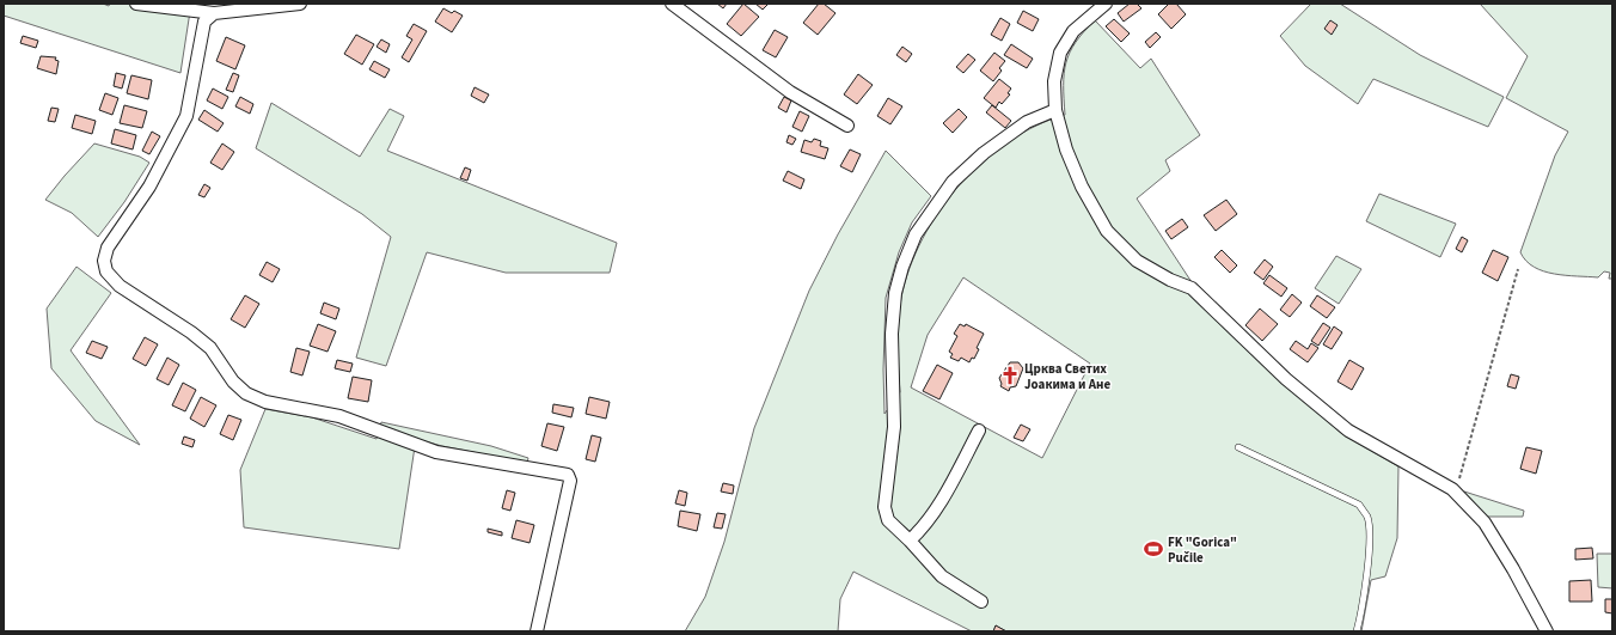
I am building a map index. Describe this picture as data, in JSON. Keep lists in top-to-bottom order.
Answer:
{
  "places": {
    "church": ["Црква Светих Јоакима и Ане"],
    "sports": ["FK \"Gorica\" Pučile"]
  }
}
